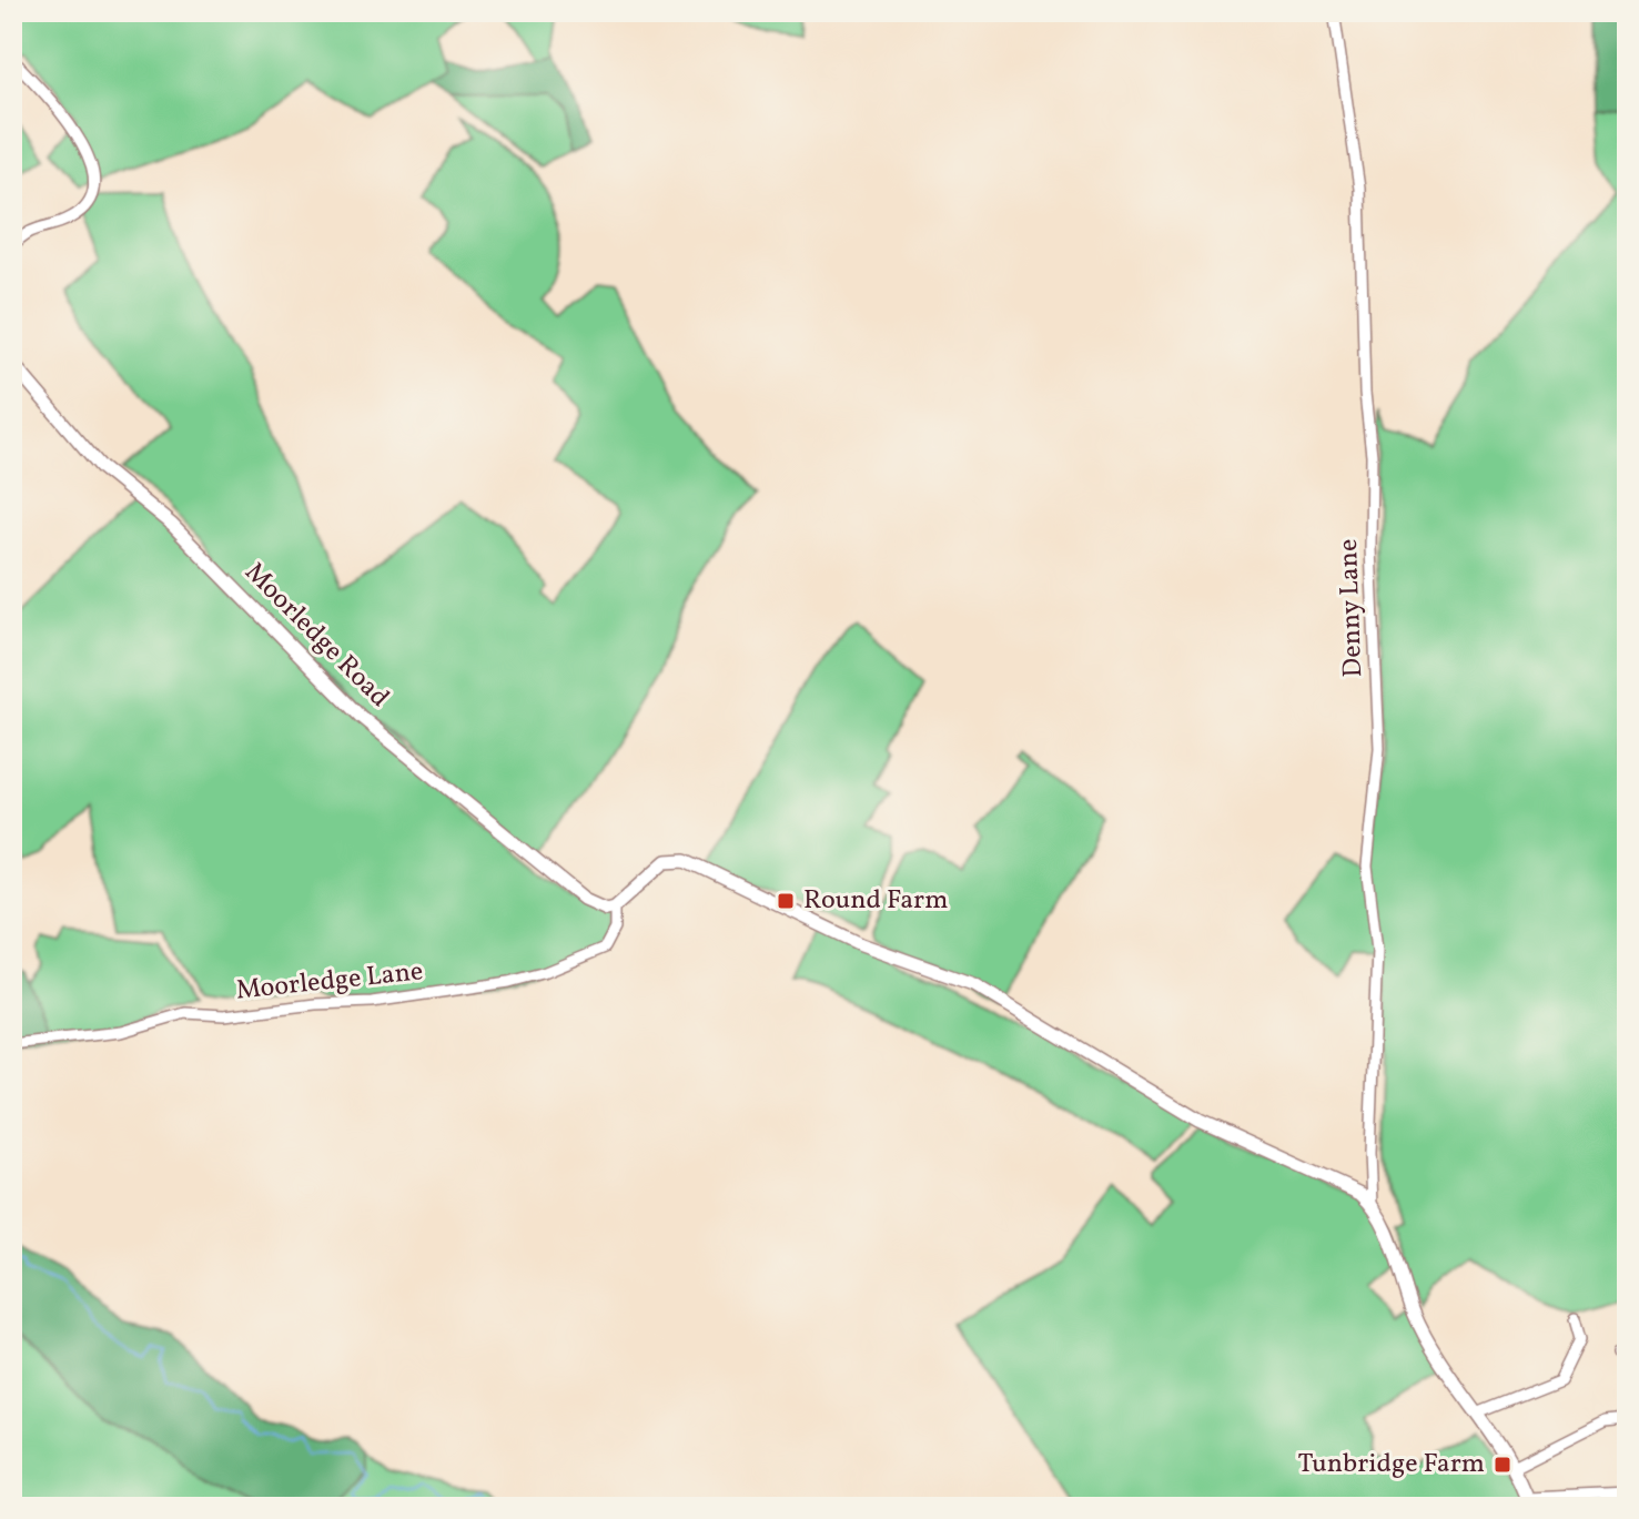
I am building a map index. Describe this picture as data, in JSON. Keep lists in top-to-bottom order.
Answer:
{
  "streets": {
    "street": ["Denny Lane", "Moorledge Road", "Moorledge Lane"]
  },
  "crossings": [
    ["Moorledge Road", "Moorledge Lane"]
  ],
  "places": {
    "transit": ["Round Farm", "Tunbridge Farm"]
  }
}
